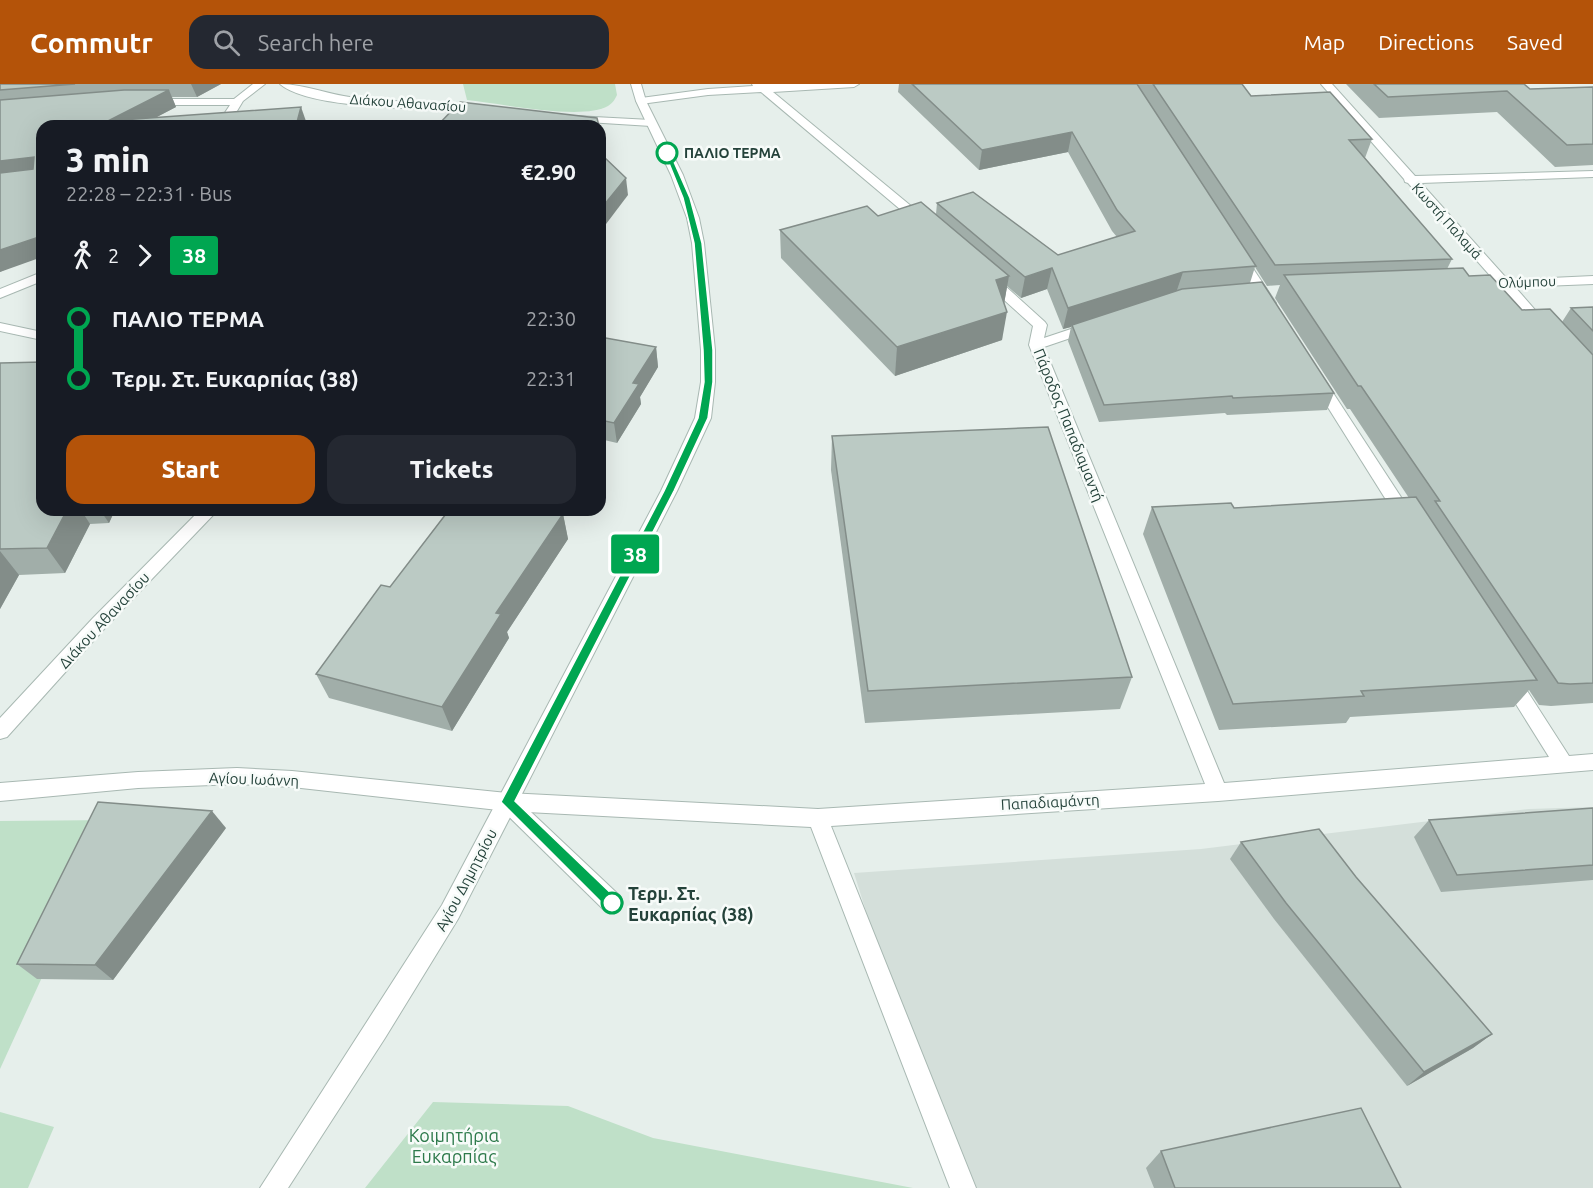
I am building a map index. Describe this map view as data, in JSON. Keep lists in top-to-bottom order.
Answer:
{
  "streets": {
    "street": [
      "Διάκου Αθανασίου",
      "Κωστή Παλαμά",
      "Ολύμπου",
      "Πάροδος Παπαδιαμαντή",
      "Αγίου Ιωάννη",
      "Παπαδιαμάντη",
      "Αγίου Δημητρίου"
    ]
  },
  "crossings": [
    ["Κωστή Παλαμά", "Ολύμπου"],
    ["Πάροδος Παπαδιαμαντή", "Παπαδιαμάντη"],
    ["Αγίου Ιωάννη", "Παπαδιαμάντη"],
    ["Αγίου Ιωάννη", "Αγίου Δημητρίου"],
    ["Παπαδιαμάντη", "Αγίου Δημητρίου"]
  ],
  "parks": ["Κοιμητήρια Ευκαρπίας"],
  "places": ["ΠΑΛΙΟ ΤΕΡΜΑ", "Τερμ. Στ. Ευκαρπίας (38)"],
  "lines": ["bus line 38"],
  "page": {
    "header": "Commutr",
    "search": "Search here",
    "nav": ["Map", "Directions", "Saved"],
    "on_map": "38",
    "heading": ["3 min", "22:28 – 22:31 · Bus", "€2.90"],
    "legs": ["2", "38"],
    "list": [
      {
        "name": "ΠΑΛΙΟ ΤΕΡΜΑ",
        "value": "22:30"
      },
      {
        "name": "Τερμ. Στ. Ευκαρπίας (38)",
        "value": "22:31"
      }
    ],
    "buttons": ["Start", "Tickets"]
  }
}
